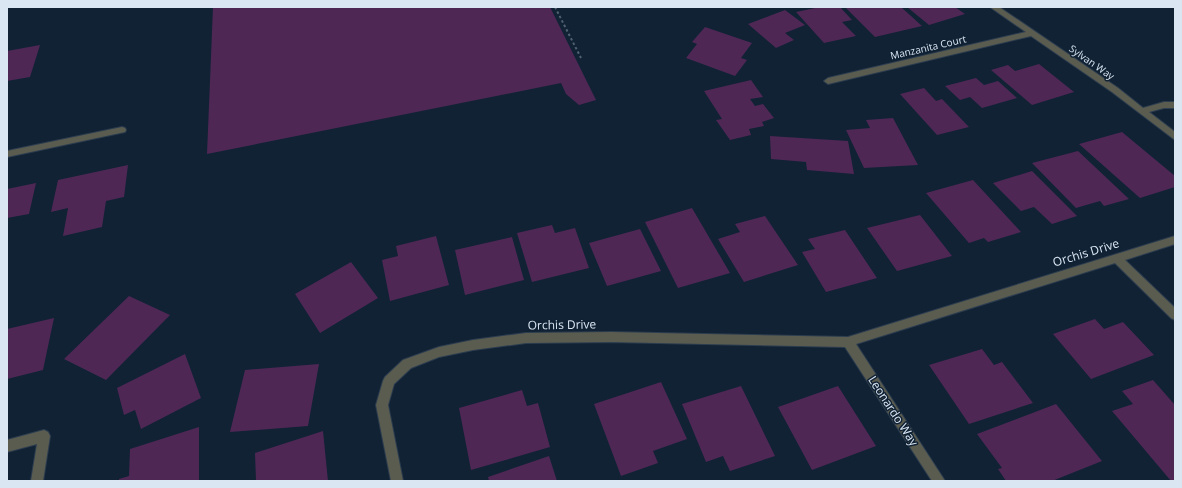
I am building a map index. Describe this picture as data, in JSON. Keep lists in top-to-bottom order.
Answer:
{
  "streets": {
    "street": [
      "Manzanita Court",
      "Sylvan Way",
      "Orchis Drive",
      "Leonardo Way"
    ]
  },
  "crossings": [
    ["Manzanita Court", "Sylvan Way"],
    ["Orchis Drive", "Leonardo Way"]
  ]
}
